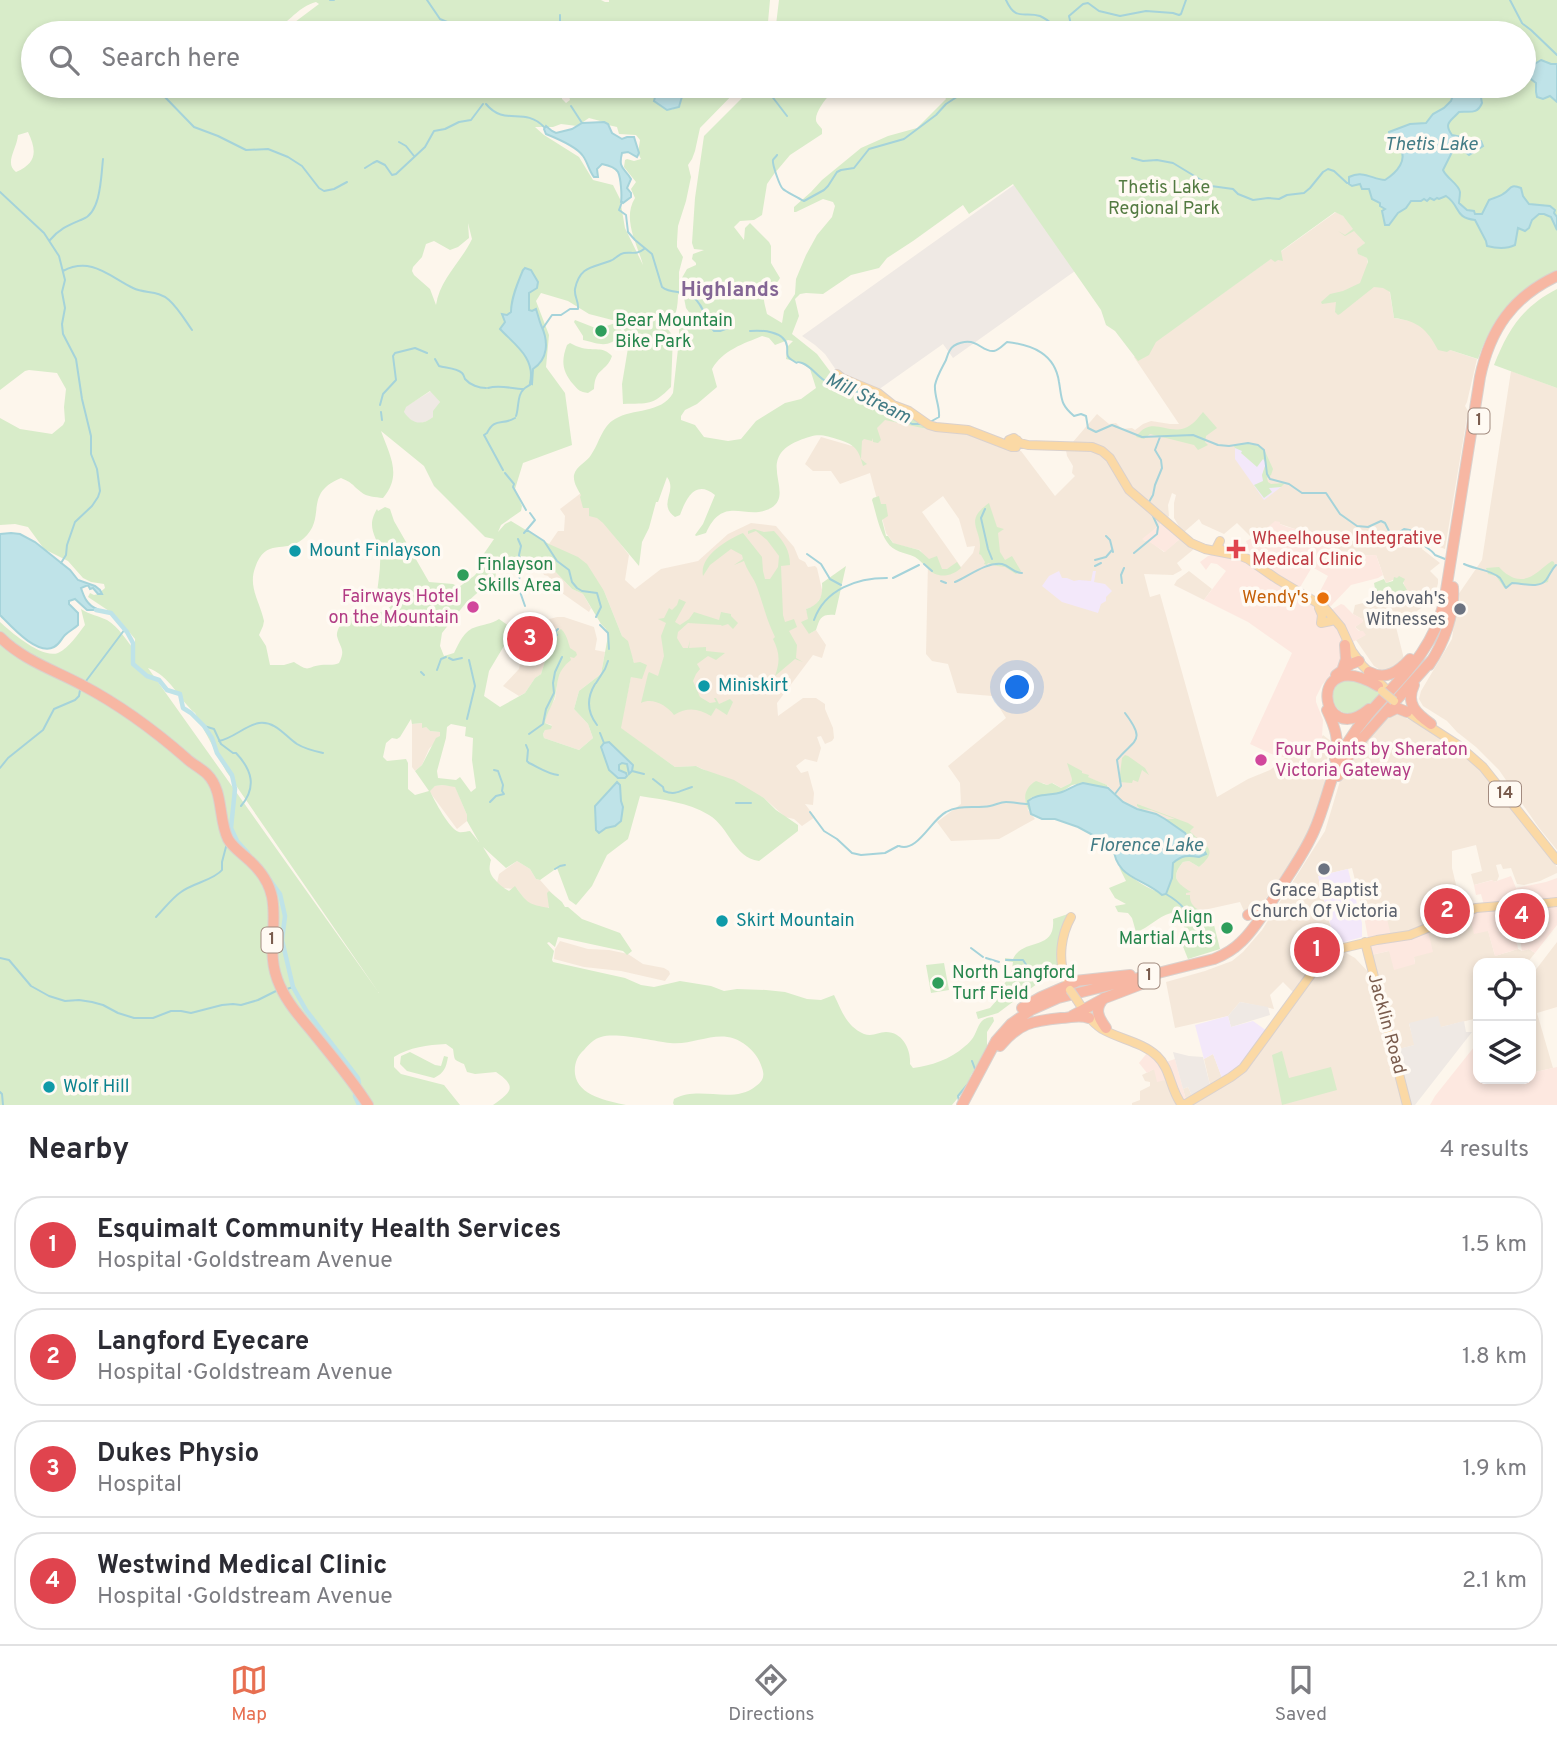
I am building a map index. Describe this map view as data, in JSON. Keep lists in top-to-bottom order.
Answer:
{
  "streets": {
    "highway": ["1"],
    "main road": ["14", "Jacklin Road"]
  },
  "districts": ["Highlands"],
  "water": ["Thetis Lake", "Mill Stream", "Florence Lake"],
  "parks": ["Thetis Lake Regional Park"],
  "places": {
    "other": [
      "Bear Mountain Bike Park",
      "Mount Finlayson",
      "Finlayson Skills Area",
      "Wendy's",
      "Fairways Hotel on the Mountain",
      "Jehovah's Witnesses",
      "Miniskirt",
      "Four Points by Sheraton Victoria Gateway",
      "Grace Baptist Church Of Victoria",
      "Skirt Mountain",
      "Align Martial Arts",
      "North Langford Turf Field",
      "Wolf Hill"
    ],
    "health": ["Wheelhouse Integrative Medical Clinic"]
  },
  "page": {
    "search": "Search here",
    "pins": [
      "3",
      "2",
      "4",
      "1"
    ],
    "heading": ["Nearby", "4 results"],
    "list": [
      {
        "mark": "1",
        "name": "Esquimalt Community Health Services",
        "note": "Hospital · Goldstream Avenue",
        "value": "1.5 km"
      },
      {
        "mark": "2",
        "name": "Langford Eyecare",
        "note": "Hospital · Goldstream Avenue",
        "value": "1.8 km"
      },
      {
        "mark": "3",
        "name": "Dukes Physio",
        "note": "Hospital",
        "value": "1.9 km"
      },
      {
        "mark": "4",
        "name": "Westwind Medical Clinic",
        "note": "Hospital · Goldstream Avenue",
        "value": "2.1 km"
      }
    ],
    "nav": ["Map", "Directions", "Saved"]
  }
}
